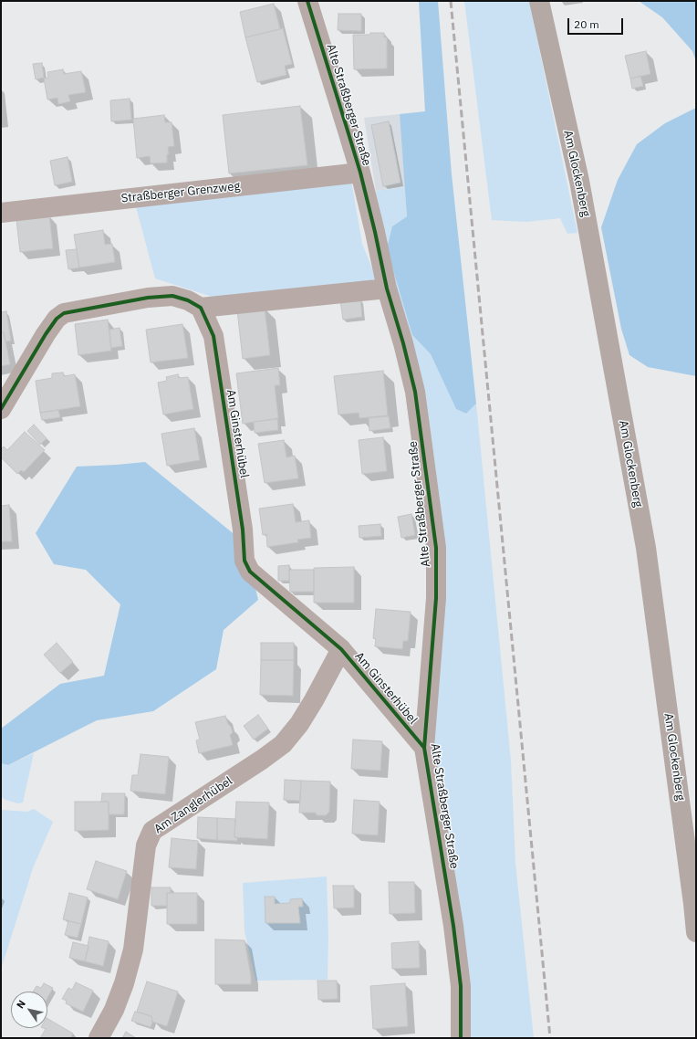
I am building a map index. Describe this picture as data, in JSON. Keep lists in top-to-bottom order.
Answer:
{
  "streets": {
    "main road": ["Am Glockenberg"],
    "street": [
      "Alte Straßberger Straße",
      "Straßberger Grenzweg",
      "Am Ginsterhübel",
      "Am Zanglerhübel"
    ]
  },
  "crossings": [
    ["Alte Straßberger Straße", "Straßberger Grenzweg"],
    ["Alte Straßberger Straße", "Am Ginsterhübel"],
    ["Am Ginsterhübel", "Am Zanglerhübel"]
  ],
  "scale_bar": "20 m",
  "north": "top left"
}
